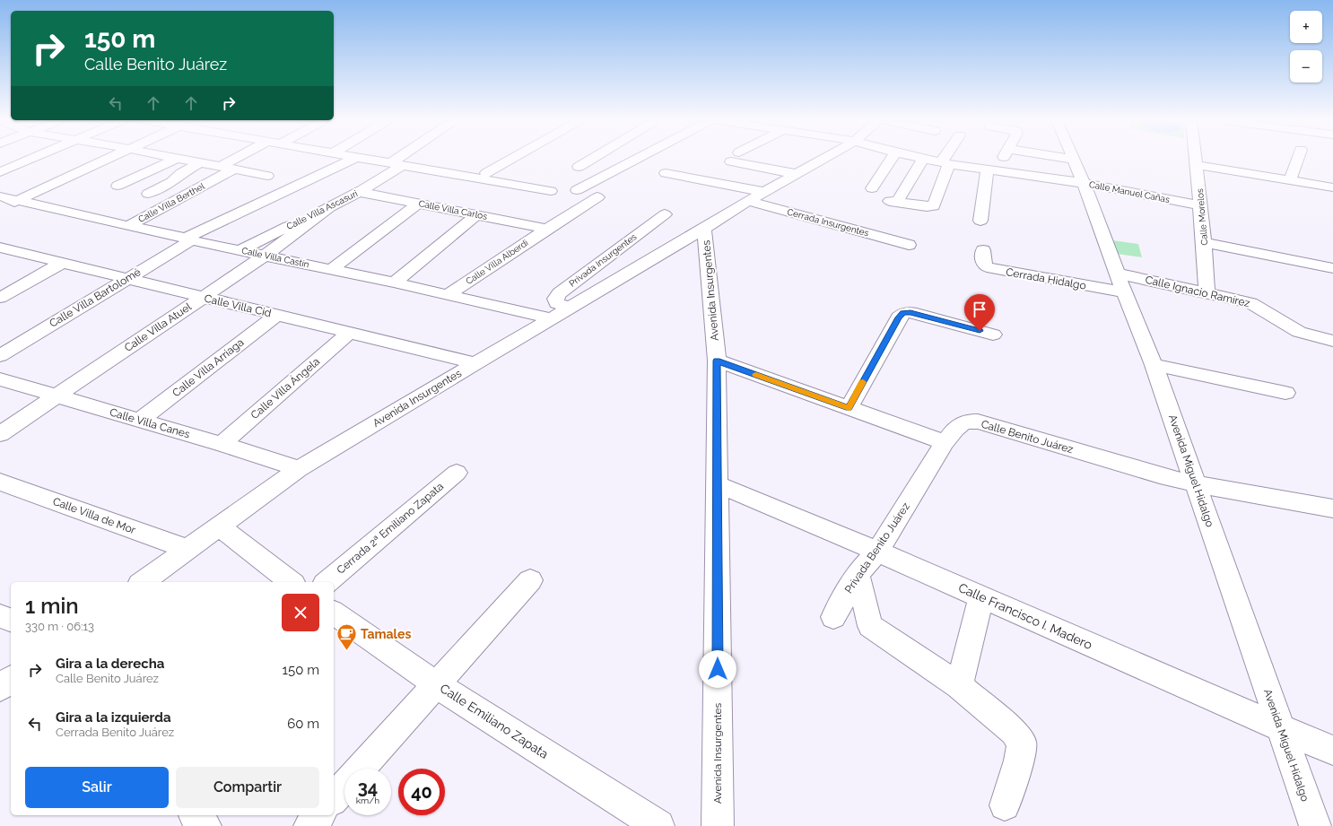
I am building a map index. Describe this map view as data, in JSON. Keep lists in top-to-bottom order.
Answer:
{
  "streets": {
    "street": [
      "Calle Manuel Cañas",
      "Calle Villa Berthel",
      "Calle Villa Ascasuri",
      "Calle Villa Carlos",
      "Calle Morelos",
      "Cerrada Insurgentes",
      "Calle Villa Castín",
      "Privada Insurgentes",
      "Calle Villa Alberdi",
      "Cerrada Hidalgo",
      "Avenida Insurgentes",
      "Calle Ignacio Ramírez",
      "Calle Villa Bartolomé",
      "Calle Villa Cid",
      "Calle Villa Atuel",
      "Calle Villa Arriaga",
      "Calle Villa Ángela",
      "Calle Villa Canes",
      "Calle Benito Juárez",
      "Avenida Miguel Hidalgo",
      "Calle Villa de Mor",
      "Cerrada 2ª Emiliano Zapata",
      "Privada Benito Juárez",
      "Calle Francisco I. Madero",
      "Calle Emiliano Zapata"
    ]
  },
  "crossings": [
    ["Calle Manuel Cañas", "Calle Morelos"],
    ["Calle Manuel Cañas", "Avenida Miguel Hidalgo"],
    ["Calle Villa Berthel", "Calle Villa Castín"],
    ["Calle Villa Ascasuri", "Calle Villa Carlos"],
    ["Calle Villa Ascasuri", "Calle Villa Castín"],
    ["Calle Villa Ascasuri", "Calle Villa Atuel"],
    ["Calle Villa Carlos", "Calle Villa Alberdi"],
    ["Calle Morelos", "Calle Ignacio Ramírez"],
    ["Cerrada Insurgentes", "Avenida Insurgentes"],
    ["Calle Villa Castín", "Calle Villa Alberdi"],
    ["Calle Villa Castín", "Avenida Insurgentes"],
    ["Calle Villa Castín", "Calle Villa Bartolomé"],
    ["Calle Villa Castín", "Calle Villa Atuel"],
    ["Privada Insurgentes", "Avenida Insurgentes"],
    ["Cerrada Hidalgo", "Calle Ignacio Ramírez"],
    ["Cerrada Hidalgo", "Avenida Miguel Hidalgo"],
    ["Avenida Insurgentes", "Calle Villa Cid"],
    ["Avenida Insurgentes", "Calle Villa Canes"],
    ["Avenida Insurgentes", "Calle Villa de Mor"],
    ["Avenida Insurgentes", "Calle Francisco I. Madero"],
    ["Calle Ignacio Ramírez", "Avenida Miguel Hidalgo"],
    ["Calle Villa Bartolomé", "Calle Villa Cid"],
    ["Calle Villa Cid", "Calle Villa Atuel"],
    ["Calle Villa Cid", "Calle Villa Arriaga"],
    ["Calle Villa Cid", "Calle Villa Ángela"],
    ["Calle Villa Atuel", "Calle Villa Canes"],
    ["Calle Villa Arriaga", "Calle Villa Canes"],
    ["Calle Villa Ángela", "Calle Villa Canes"],
    ["Calle Benito Juárez", "Avenida Miguel Hidalgo"],
    ["Calle Benito Juárez", "Privada Benito Juárez"],
    ["Avenida Miguel Hidalgo", "Calle Francisco I. Madero"],
    ["Privada Benito Juárez", "Calle Francisco I. Madero"]
  ],
  "places": {
    "cafe": ["Tamales"]
  },
  "page": {
    "map_buttons": ["+", "−"],
    "turn": ["150 m", "Calle Benito Juárez"],
    "heading": ["1 min", "330 m · 06:13"],
    "list": [
      {
        "name": "Gira a la derecha",
        "note": "Calle Benito Juárez",
        "value": "150 m"
      },
      {
        "name": "Gira a la izquierda",
        "note": "Cerrada Benito Juárez",
        "value": "60 m"
      }
    ],
    "buttons": ["Salir", "Compartir"],
    "speed": "34 km/h",
    "limit": "40"
  }
}
